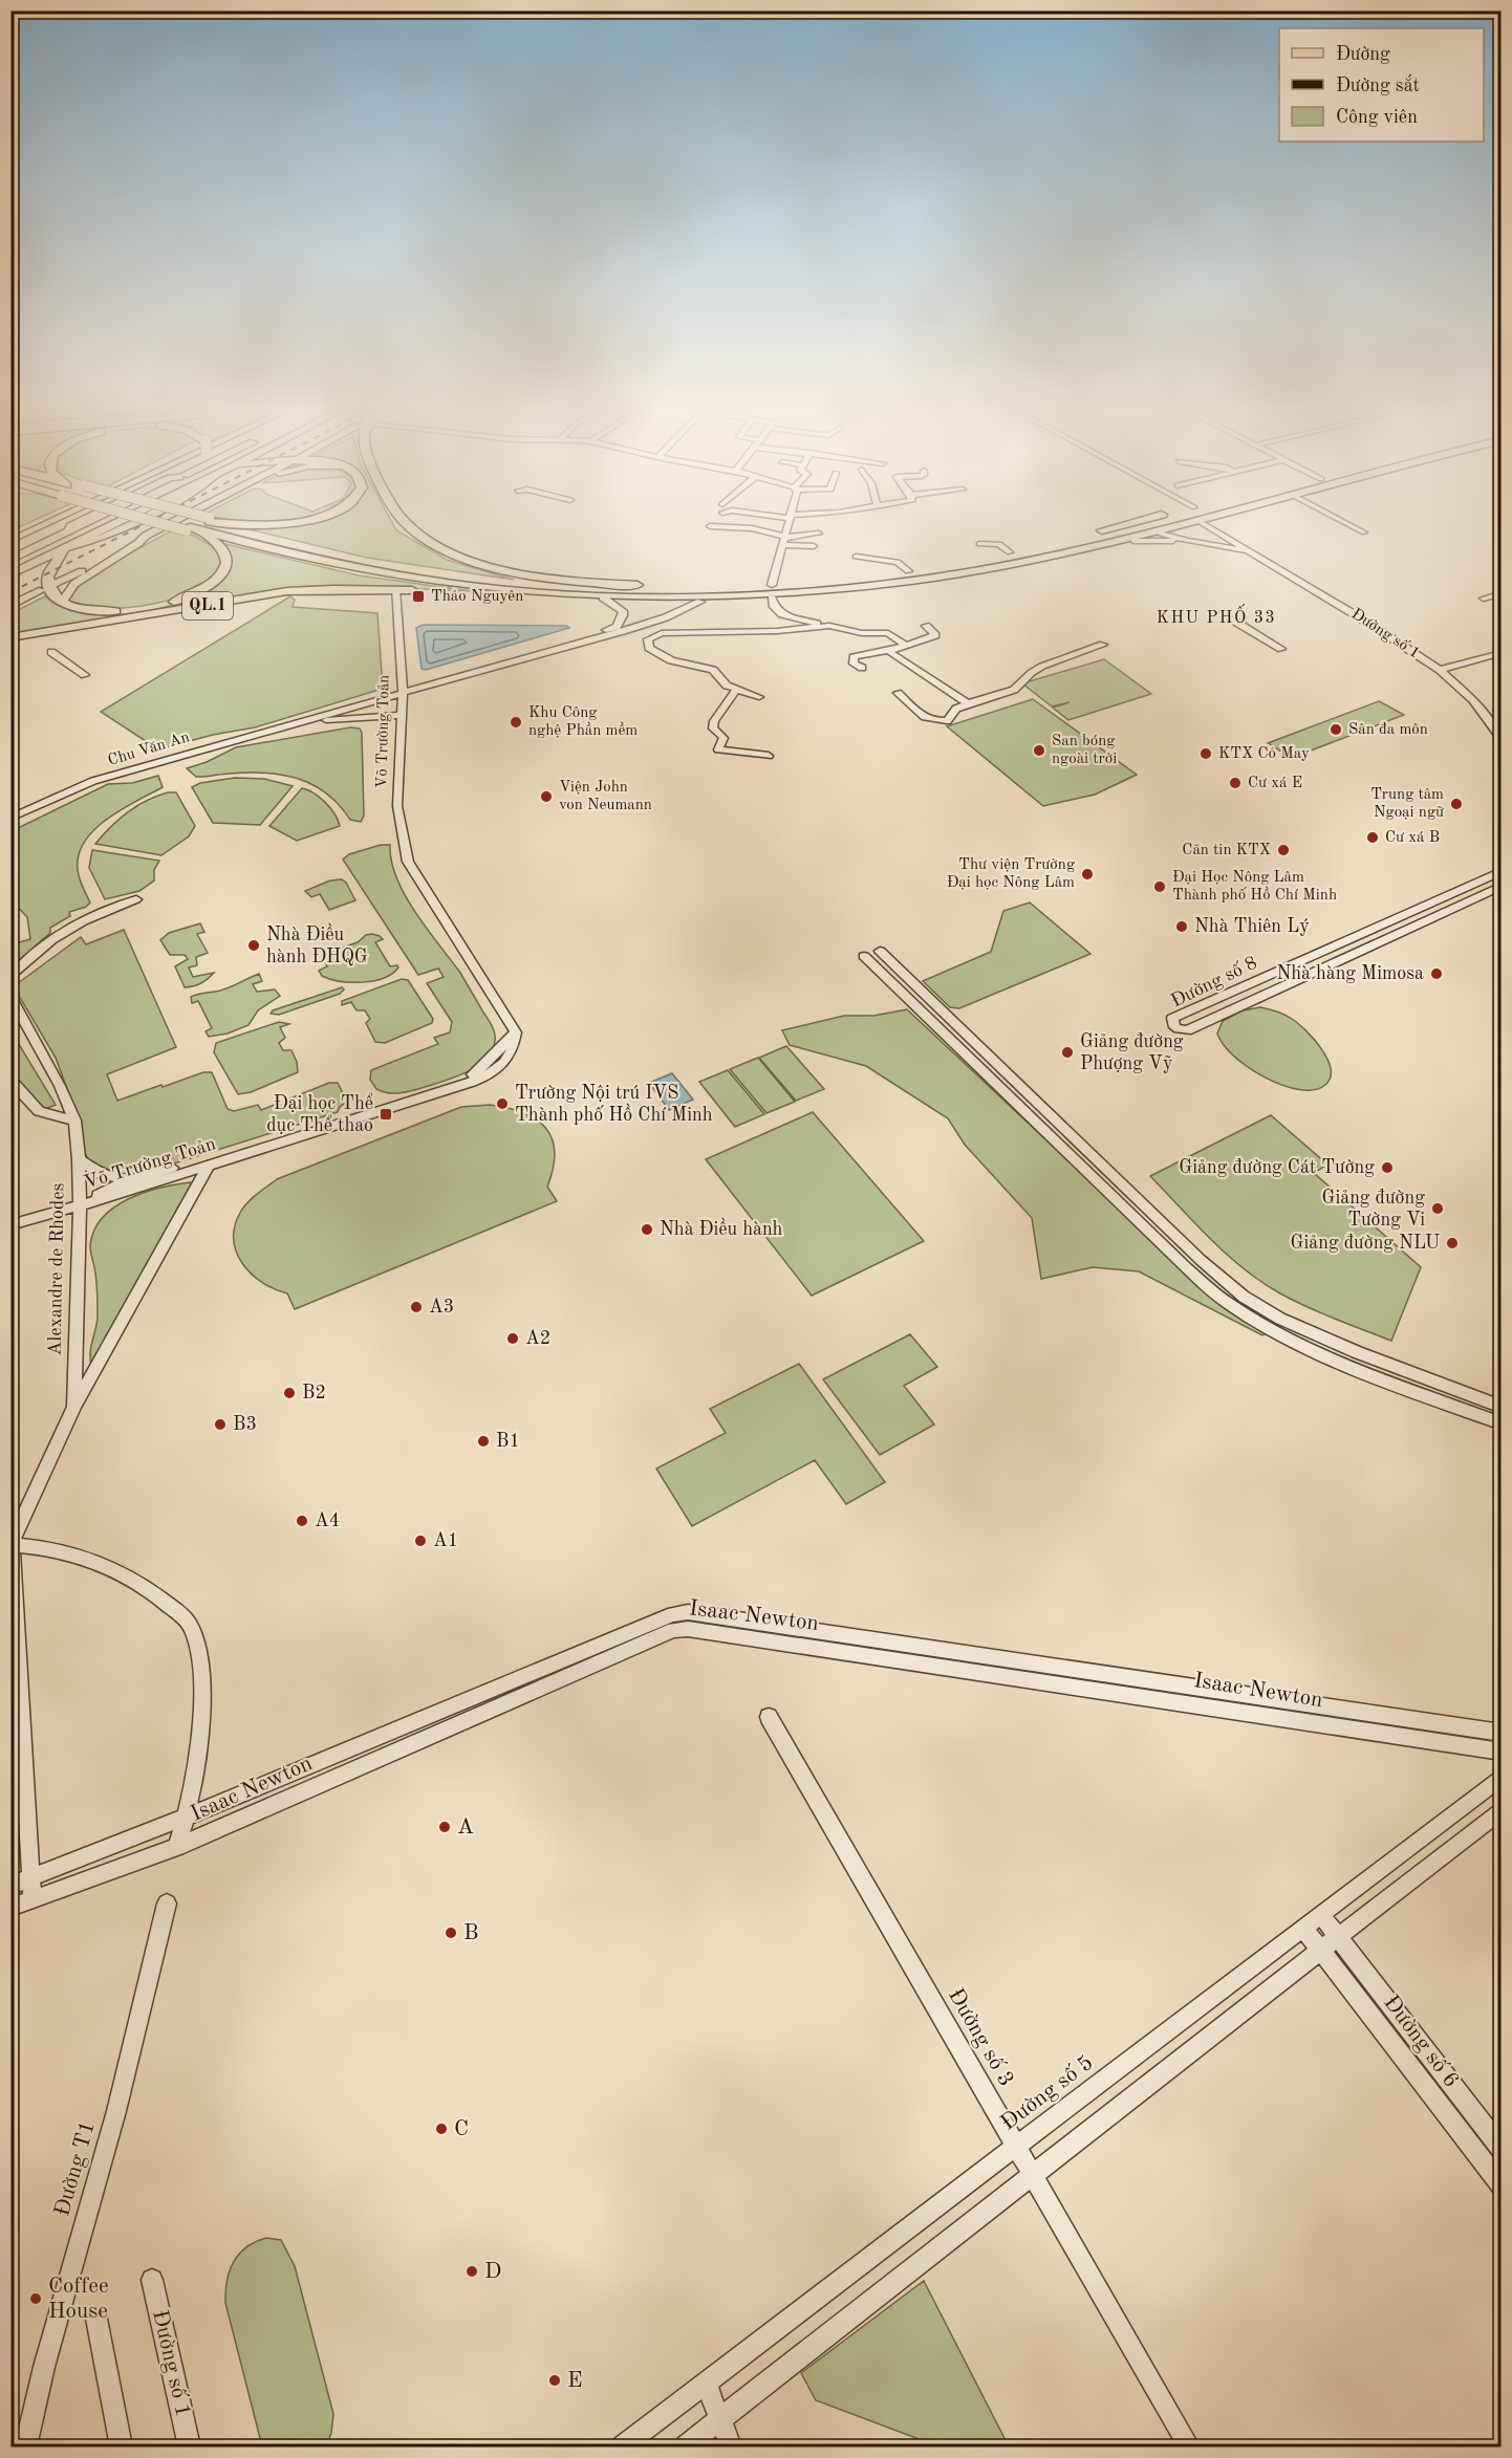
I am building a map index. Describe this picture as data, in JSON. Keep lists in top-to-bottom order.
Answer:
{
  "streets": {
    "highway": ["QL.1"],
    "street": [
      "Đường số 1",
      "Võ Trường Toản",
      "Chu Văn An",
      "Đường số 8",
      "Alexandre de Rhodes",
      "Isaac Newton",
      "Đường số 3",
      "Đường số 6",
      "Đường số 5",
      "Đường T1"
    ]
  },
  "crossings": [
    ["QL.1", "Đường số 1"],
    ["QL.1", "Võ Trường Toản"],
    ["QL.1", "Chu Văn An"],
    ["Võ Trường Toản", "Chu Văn An"],
    ["Võ Trường Toản", "Alexandre de Rhodes"],
    ["Alexandre de Rhodes", "Isaac Newton"],
    ["Đường số 3", "Đường số 5"],
    ["Đường số 6", "Đường số 5"]
  ],
  "districts": ["KHU PHỐ 33"],
  "places": {
    "transit": ["Thảo Nguyên", "Đại học Thể dục Thể thao"],
    "other": [
      "Khu Công nghệ Phần mềm",
      "Sân đa môn",
      "San bóng ngoài trời",
      "KTX Cỏ May",
      "Cư xá E",
      "Viện John von Neumann",
      "Trung tâm Ngoại ngữ",
      "Cư xá B",
      "Căn tin KTX",
      "Thư viện Trường Đại học Nông Lâm",
      "Đại Học Nông Lâm Thành phố Hồ Chí Minh",
      "Nhà Thiên Lý",
      "Nhà Điều hành ĐHQG",
      "Nhà hàng Mimosa",
      "Giảng đường Phượng Vỹ",
      "Trường Nội trú IVS Thành phố Hồ Chí Minh",
      "Giảng đường Cát Tường",
      "Giảng đường Tường Vi",
      "Nhà Điều hành",
      "Giảng đường NLU",
      "A3",
      "A2",
      "B2",
      "B3",
      "B1",
      "A4",
      "A1",
      "A",
      "B",
      "C",
      "D",
      "Coffee House",
      "E"
    ]
  },
  "legend": ["Đường", "Đường sắt", "Công viên"]
}
